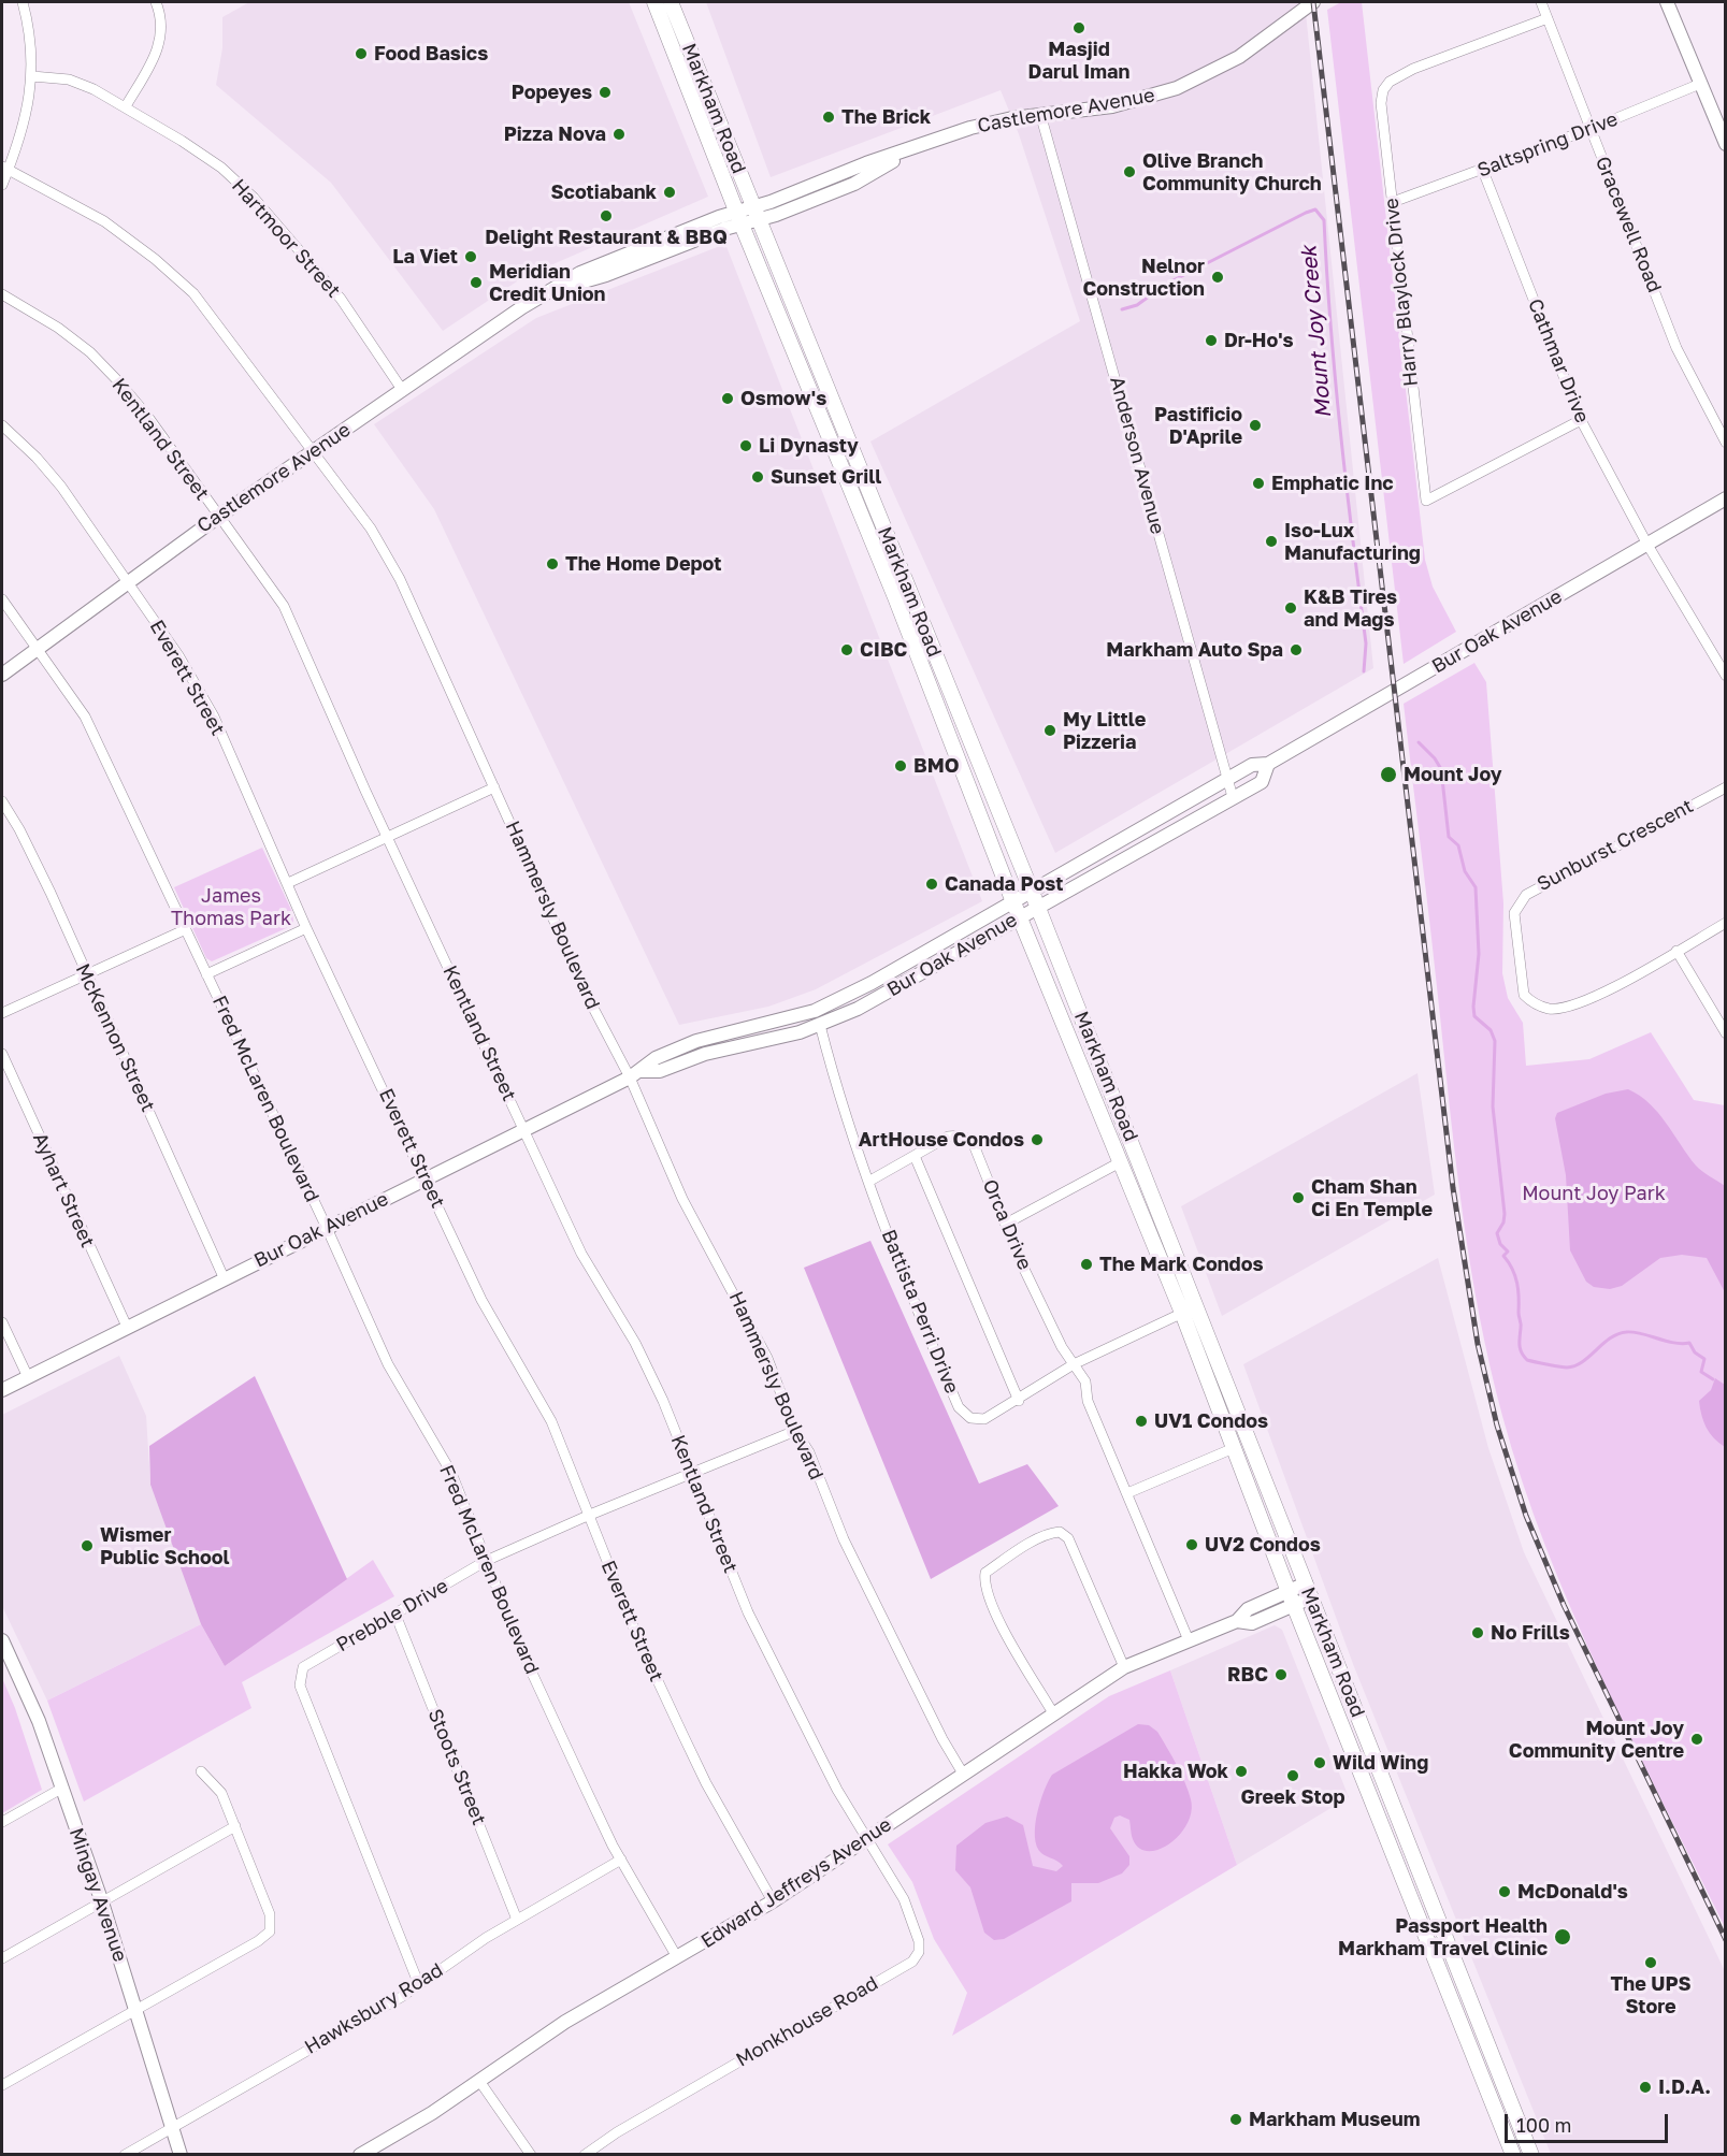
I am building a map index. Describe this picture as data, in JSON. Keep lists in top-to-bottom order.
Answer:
{
  "streets": {
    "main road": ["Markham Road"],
    "street": [
      "Castlemore Avenue",
      "Saltspring Drive",
      "Gracewell Road",
      "Hartmoor Street",
      "Harry Blaylock Drive",
      "Cathmar Drive",
      "Kentland Street",
      "Anderson Avenue",
      "Bur Oak Avenue",
      "Everett Street",
      "Sunburst Crescent",
      "Hammersly Boulevard",
      "McKennon Street",
      "Fred McLaren Boulevard",
      "Ayhart Street",
      "Orca Drive",
      "Battista Perri Drive",
      "Prebble Drive",
      "Stoots Street",
      "Edward Jeffreys Avenue",
      "Mingay Avenue",
      "Hawksbury Road",
      "Monkhouse Road"
    ]
  },
  "crossings": [
    ["Markham Road", "Castlemore Avenue"],
    ["Markham Road", "Bur Oak Avenue"],
    ["Markham Road", "Battista Perri Drive"],
    ["Markham Road", "Edward Jeffreys Avenue"],
    ["Castlemore Avenue", "Hartmoor Street"],
    ["Castlemore Avenue", "Kentland Street"],
    ["Castlemore Avenue", "Anderson Avenue"],
    ["Castlemore Avenue", "Everett Street"],
    ["Castlemore Avenue", "Hammersly Boulevard"],
    ["Castlemore Avenue", "Fred McLaren Boulevard"],
    ["Saltspring Drive", "Gracewell Road"],
    ["Saltspring Drive", "Harry Blaylock Drive"],
    ["Saltspring Drive", "Cathmar Drive"],
    ["Gracewell Road", "Harry Blaylock Drive"],
    ["Harry Blaylock Drive", "Cathmar Drive"],
    ["Cathmar Drive", "Bur Oak Avenue"],
    ["Kentland Street", "Bur Oak Avenue"],
    ["Kentland Street", "Prebble Drive"],
    ["Kentland Street", "Edward Jeffreys Avenue"],
    ["Kentland Street", "Monkhouse Road"],
    ["Anderson Avenue", "Bur Oak Avenue"],
    ["Bur Oak Avenue", "Everett Street"],
    ["Bur Oak Avenue", "Hammersly Boulevard"],
    ["Bur Oak Avenue", "McKennon Street"],
    ["Bur Oak Avenue", "Fred McLaren Boulevard"],
    ["Bur Oak Avenue", "Ayhart Street"],
    ["Bur Oak Avenue", "Battista Perri Drive"],
    ["Everett Street", "Prebble Drive"],
    ["Everett Street", "Edward Jeffreys Avenue"],
    ["Hammersly Boulevard", "Prebble Drive"],
    ["Hammersly Boulevard", "Edward Jeffreys Avenue"],
    ["Fred McLaren Boulevard", "Prebble Drive"],
    ["Fred McLaren Boulevard", "Edward Jeffreys Avenue"],
    ["Fred McLaren Boulevard", "Hawksbury Road"],
    ["Orca Drive", "Battista Perri Drive"],
    ["Orca Drive", "Edward Jeffreys Avenue"],
    ["Prebble Drive", "Stoots Street"],
    ["Prebble Drive", "Hawksbury Road"],
    ["Stoots Street", "Hawksbury Road"],
    ["Edward Jeffreys Avenue", "Monkhouse Road"],
    ["Mingay Avenue", "Hawksbury Road"]
  ],
  "water": ["Mount Joy Creek"],
  "parks": ["James Thomas Park", "Mount Joy Park"],
  "places": [
    "Masjid Darul Iman",
    "Food Basics",
    "Popeyes",
    "The Brick",
    "Pizza Nova",
    "Olive Branch Community Church",
    "Scotiabank",
    "Delight Restaurant & BBQ",
    "La Viet",
    "Nelnor Construction",
    "Meridian Credit Union",
    "Dr-Ho's",
    "Osmow's",
    "Pastificio D'Aprile",
    "Li Dynasty",
    "Sunset Grill",
    "Emphatic Inc",
    "Iso-Lux Manufacturing",
    "The Home Depot",
    "K&B Tires and Mags",
    "CIBC",
    "Markham Auto Spa",
    "My Little Pizzeria",
    "BMO",
    "Mount Joy",
    "Canada Post",
    "ArtHouse Condos",
    "Cham Shan Ci En Temple",
    "The Mark Condos",
    "UV1 Condos",
    "UV2 Condos",
    "Wismer Public School",
    "No Frills",
    "RBC",
    "Mount Joy Community Centre",
    "Wild Wing",
    "Hakka Wok",
    "Greek Stop",
    "McDonald's",
    "Passport Health Markham Travel Clinic",
    "The UPS Store",
    "I.D.A.",
    "Markham Museum"
  ],
  "scale_bar": "100 m"
}
